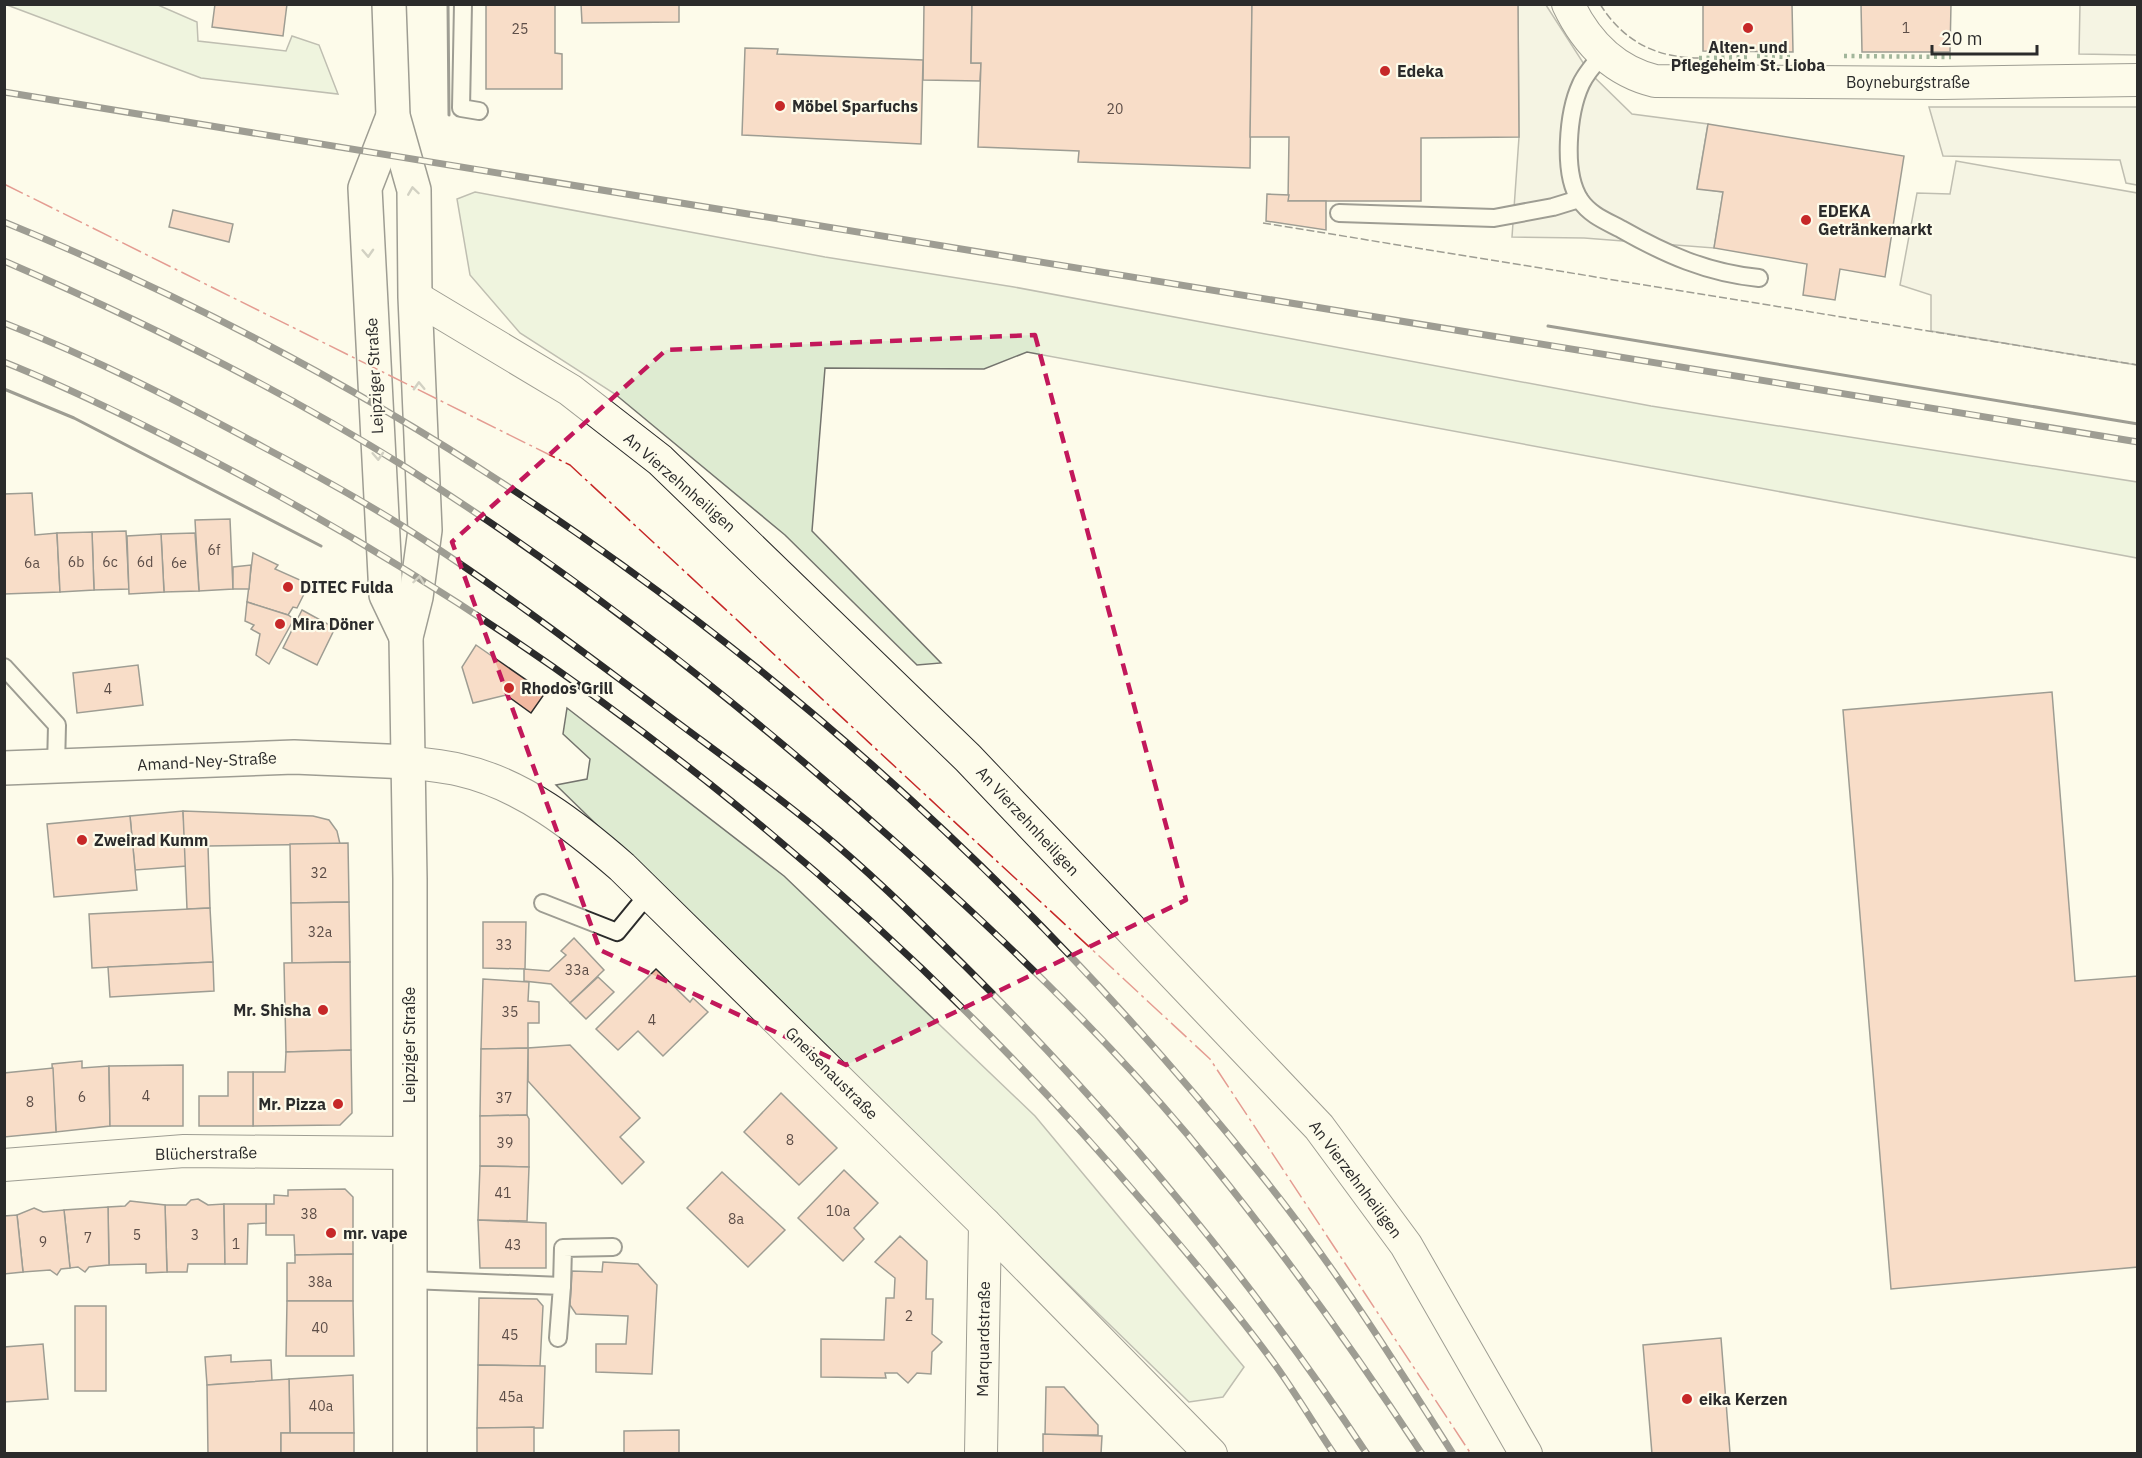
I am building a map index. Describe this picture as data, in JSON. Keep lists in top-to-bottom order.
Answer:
{
  "streets": {
    "main road": ["Leipziger Straße", "Amand-Ney-Straße"],
    "street": [
      "Boyneburgstraße",
      "An Vierzehnheiligen",
      "Gneisenaustraße",
      "Blücherstraße",
      "Marquardstraße"
    ]
  },
  "crossings": [
    ["Leipziger Straße", "An Vierzehnheiligen"],
    ["Leipziger Straße", "Amand-Ney-Straße"],
    ["Leipziger Straße", "Gneisenaustraße"],
    ["Leipziger Straße", "Blücherstraße"],
    ["Amand-Ney-Straße", "Gneisenaustraße"],
    ["Gneisenaustraße", "Marquardstraße"]
  ],
  "places": [
    "Alten- und Pflegeheim St. Lioba",
    "Edeka",
    "Möbel Sparfuchs",
    "EDEKA Getränkemarkt",
    "DITEC Fulda",
    "Mira Döner",
    "Rhodos Grill",
    "Zweirad Kumm",
    "Mr. Shisha",
    "Mr. Pizza",
    "mr. vape",
    "eika Kerzen"
  ],
  "house_numbers": [
    "1",
    "25",
    "20",
    "6f",
    "6b",
    "6c",
    "6d",
    "6a",
    "6e",
    "4",
    "32",
    "32a",
    "33",
    "33a",
    "35",
    "4",
    "4",
    "6",
    "37",
    "8",
    "8",
    "39",
    "41",
    "10a",
    "38",
    "8a",
    "5",
    "3",
    "7",
    "9",
    "1",
    "43",
    "38a",
    "2",
    "40",
    "45",
    "45a",
    "40a"
  ],
  "scale_bar": "20 m"
}
